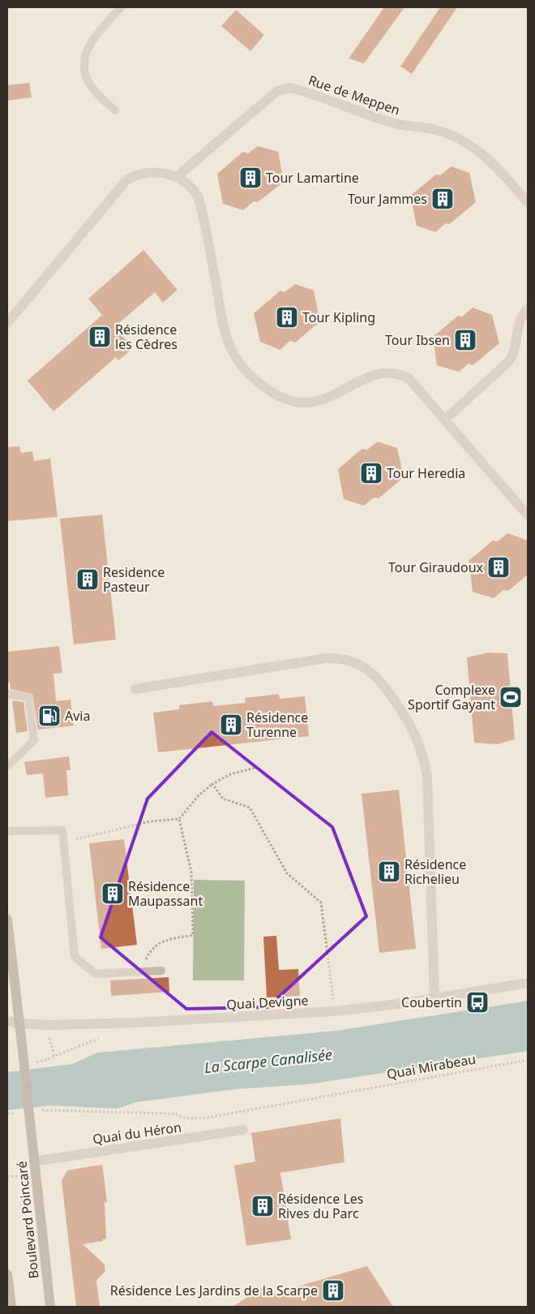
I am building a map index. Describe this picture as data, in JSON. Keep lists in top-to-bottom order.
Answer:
{
  "streets": {
    "main road": ["Boulevard Poincaré"],
    "street": ["Rue de Meppen", "Quai Devigne", "Quai du Héron"],
    "path": ["Quai Mirabeau"]
  },
  "crossings": [
    ["Quai Devigne", "Boulevard Poincaré"],
    ["Quai du Héron", "Boulevard Poincaré"]
  ],
  "water": ["La Scarpe Canalisée"],
  "places": {
    "building": [
      "Tour Lamartine",
      "Tour Jammes",
      "Tour Kipling",
      "Résidence les Cèdres",
      "Tour Ibsen",
      "Tour Heredia",
      "Tour Giraudoux",
      "Residence Pasteur",
      "Résidence Turenne",
      "Résidence Richelieu",
      "Résidence Maupassant",
      "Résidence Les Rives du Parc",
      "Résidence Les Jardins de la Scarpe"
    ],
    "sports": ["Complexe Sportif Gayant"],
    "fuel station": ["Avia"],
    "bus stop": ["Coubertin"]
  }
}
